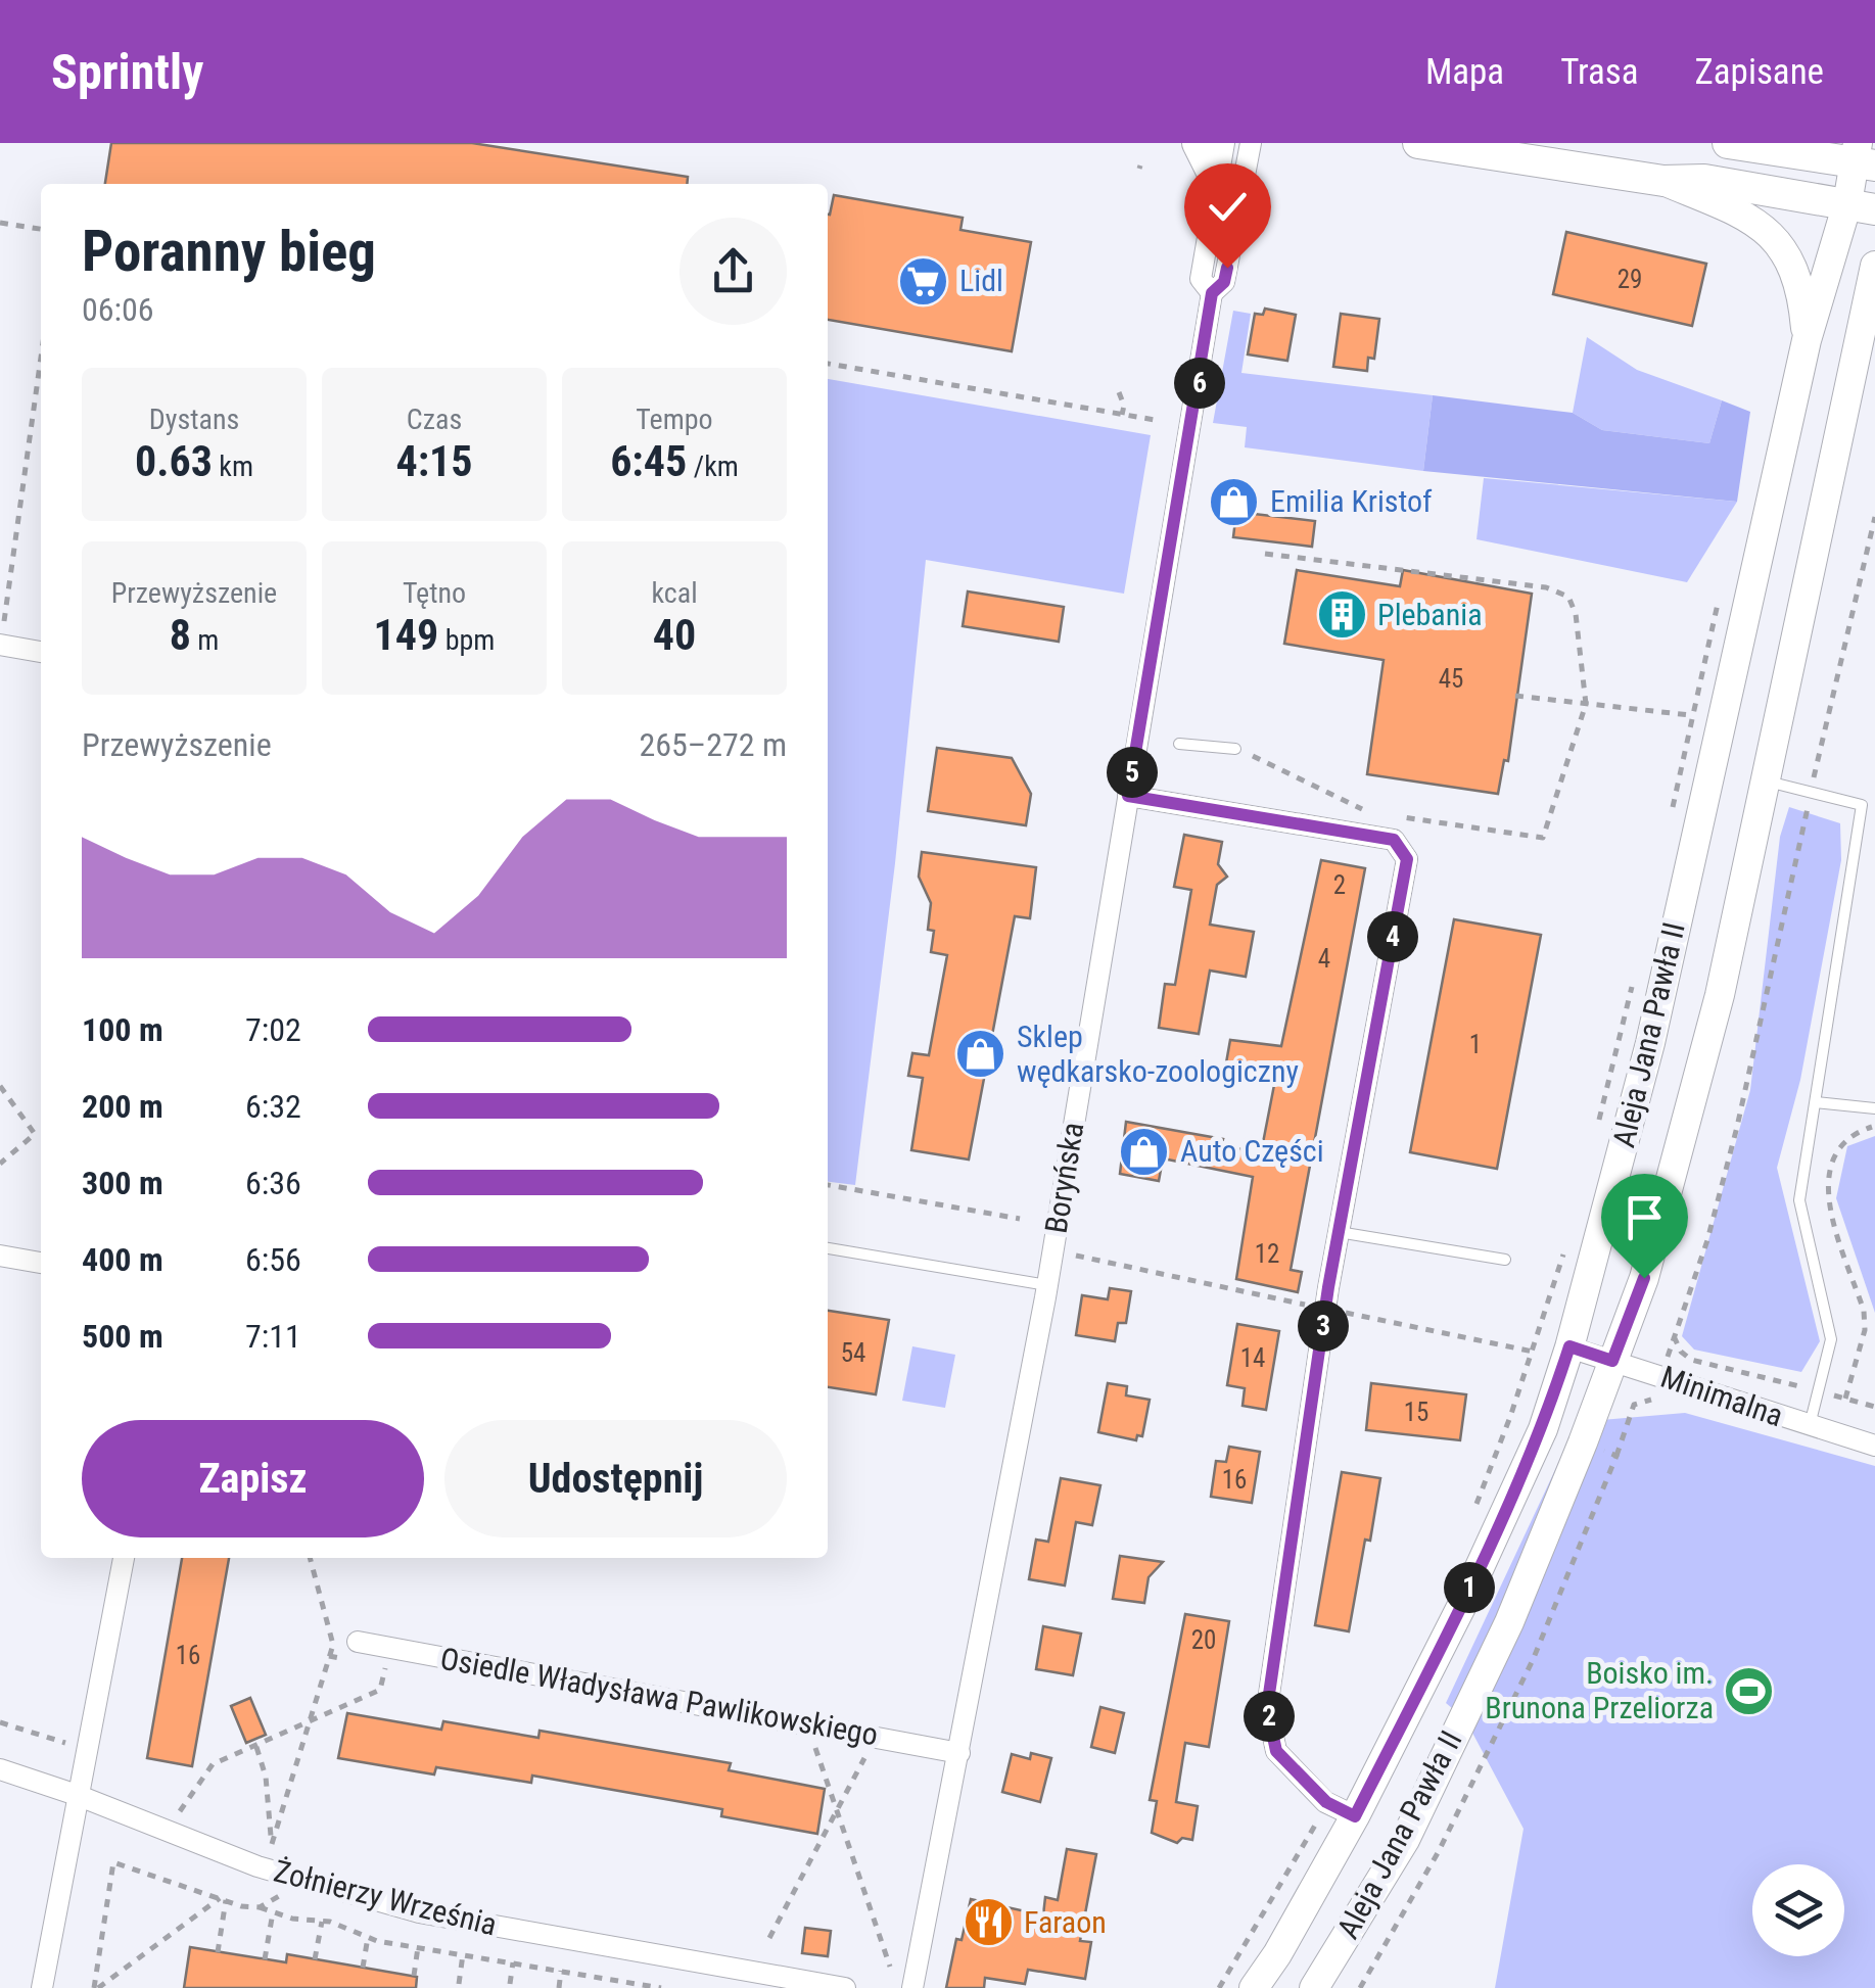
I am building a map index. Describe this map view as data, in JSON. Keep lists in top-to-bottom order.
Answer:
{
  "streets": {
    "street": [
      "Aleja Jana Pawła II",
      "Boryńska",
      "Minimalna",
      "Osiedle Władysława Pawlikowskiego",
      "Żołnierzy Września"
    ]
  },
  "crossings": [
    ["Aleja Jana Pawła II", "Minimalna"],
    ["Boryńska", "Osiedle Władysława Pawlikowskiego"]
  ],
  "places": {
    "supermarket": ["Lidl"],
    "shop": ["Emilia Kristof", "Sklep wędkarsko-zoologiczny", "Auto Części"],
    "building": ["Plebania"],
    "sports": ["Boisko im. Brunona Przeliorza"],
    "restaurant": ["Faraon"]
  },
  "house_numbers": [
    "29",
    "45",
    "2",
    "4",
    "1",
    "12",
    "54",
    "14",
    "15",
    "16",
    "20",
    "16"
  ],
  "page": {
    "header": "Sprintly",
    "nav": ["Mapa", "Trasa", "Zapisane"],
    "heading": ["Poranny bieg", "06:06"],
    "pins": [
      "6",
      "5",
      "4",
      "3",
      "1",
      "2"
    ],
    "stats": [
      ["Dystans", "0.63 km"],
      ["Czas", "4:15"],
      ["Tempo", "6:45 /km"],
      ["Przewyższenie", "8 m"],
      ["Tętno", "149 bpm"],
      ["kcal", "40"]
    ],
    "chart": ["Przewyższenie", "265–272 m"],
    "list": [
      {
        "name": "100 m",
        "note": "7:02"
      },
      {
        "name": "200 m",
        "note": "6:32"
      },
      {
        "name": "300 m",
        "note": "6:36"
      },
      {
        "name": "400 m",
        "note": "6:56"
      },
      {
        "name": "500 m",
        "note": "7:11"
      }
    ],
    "buttons": ["Zapisz", "Udostępnij"]
  }
}
